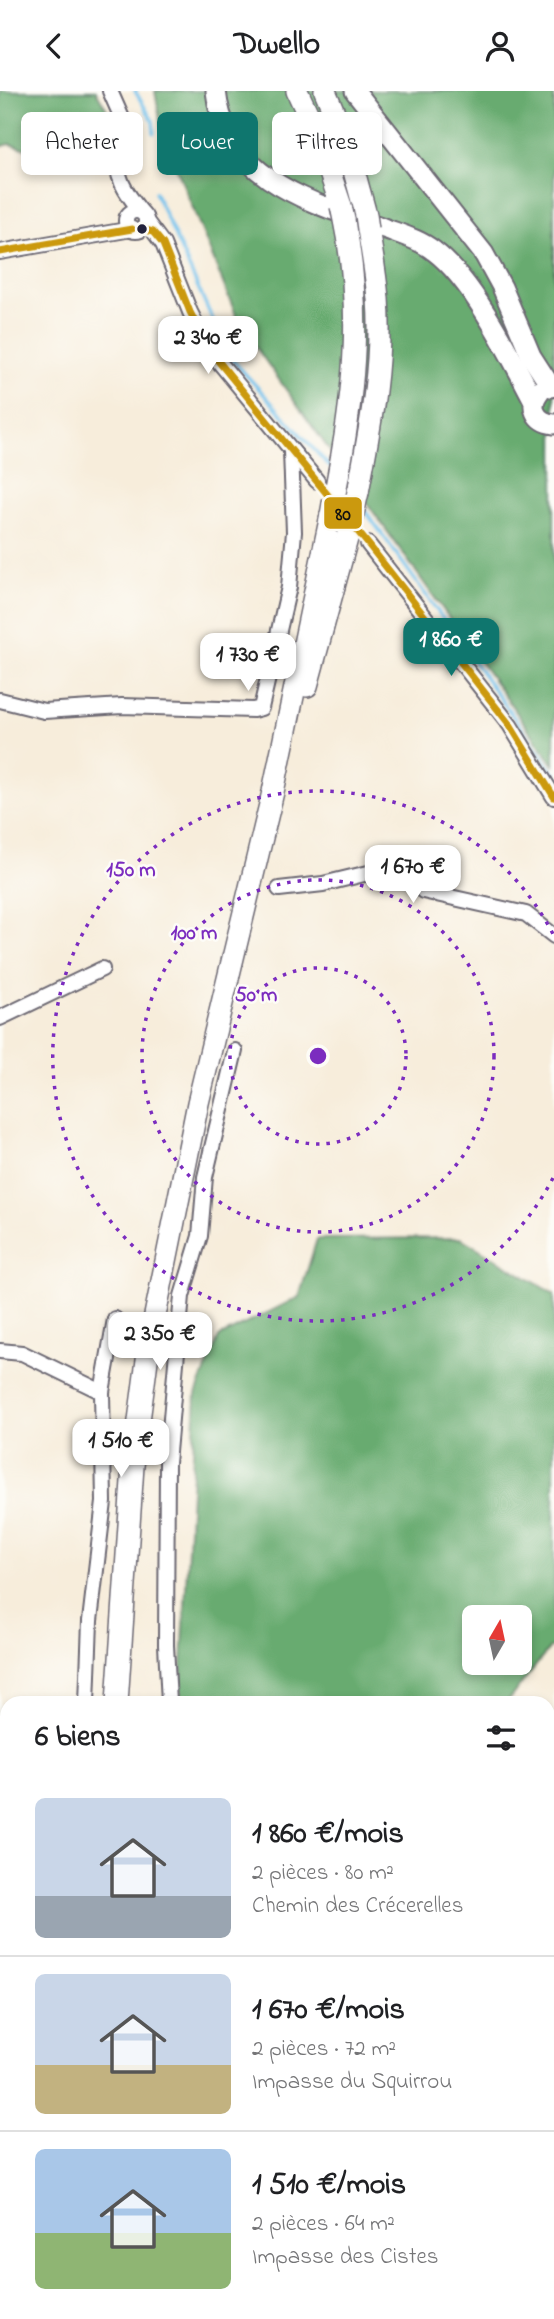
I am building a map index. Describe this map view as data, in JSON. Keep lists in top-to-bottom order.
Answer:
{
  "lines": ["transit line 80"],
  "north": "top",
  "page": {
    "header": "Dwello",
    "chip": ["Acheter", "Louer", "Filtres"],
    "price": [
      "2 340 €",
      "1 860 €",
      "1 730 €",
      "1 670 €",
      "2 350 €",
      "1 510 €"
    ],
    "heading": "6 biens",
    "list": [
      {
        "name": "1 860 €/mois",
        "note": "2 pièces · 80 m² · Chemin des Crécerelles"
      },
      {
        "name": "1 670 €/mois",
        "note": "2 pièces · 72 m² · Impasse du Squirrou"
      },
      {
        "name": "1 510 €/mois",
        "note": "2 pièces · 64 m² · Impasse des Cistes"
      }
    ]
  },
  "rings": ["150 m", "100 m", "50 m"]
}
